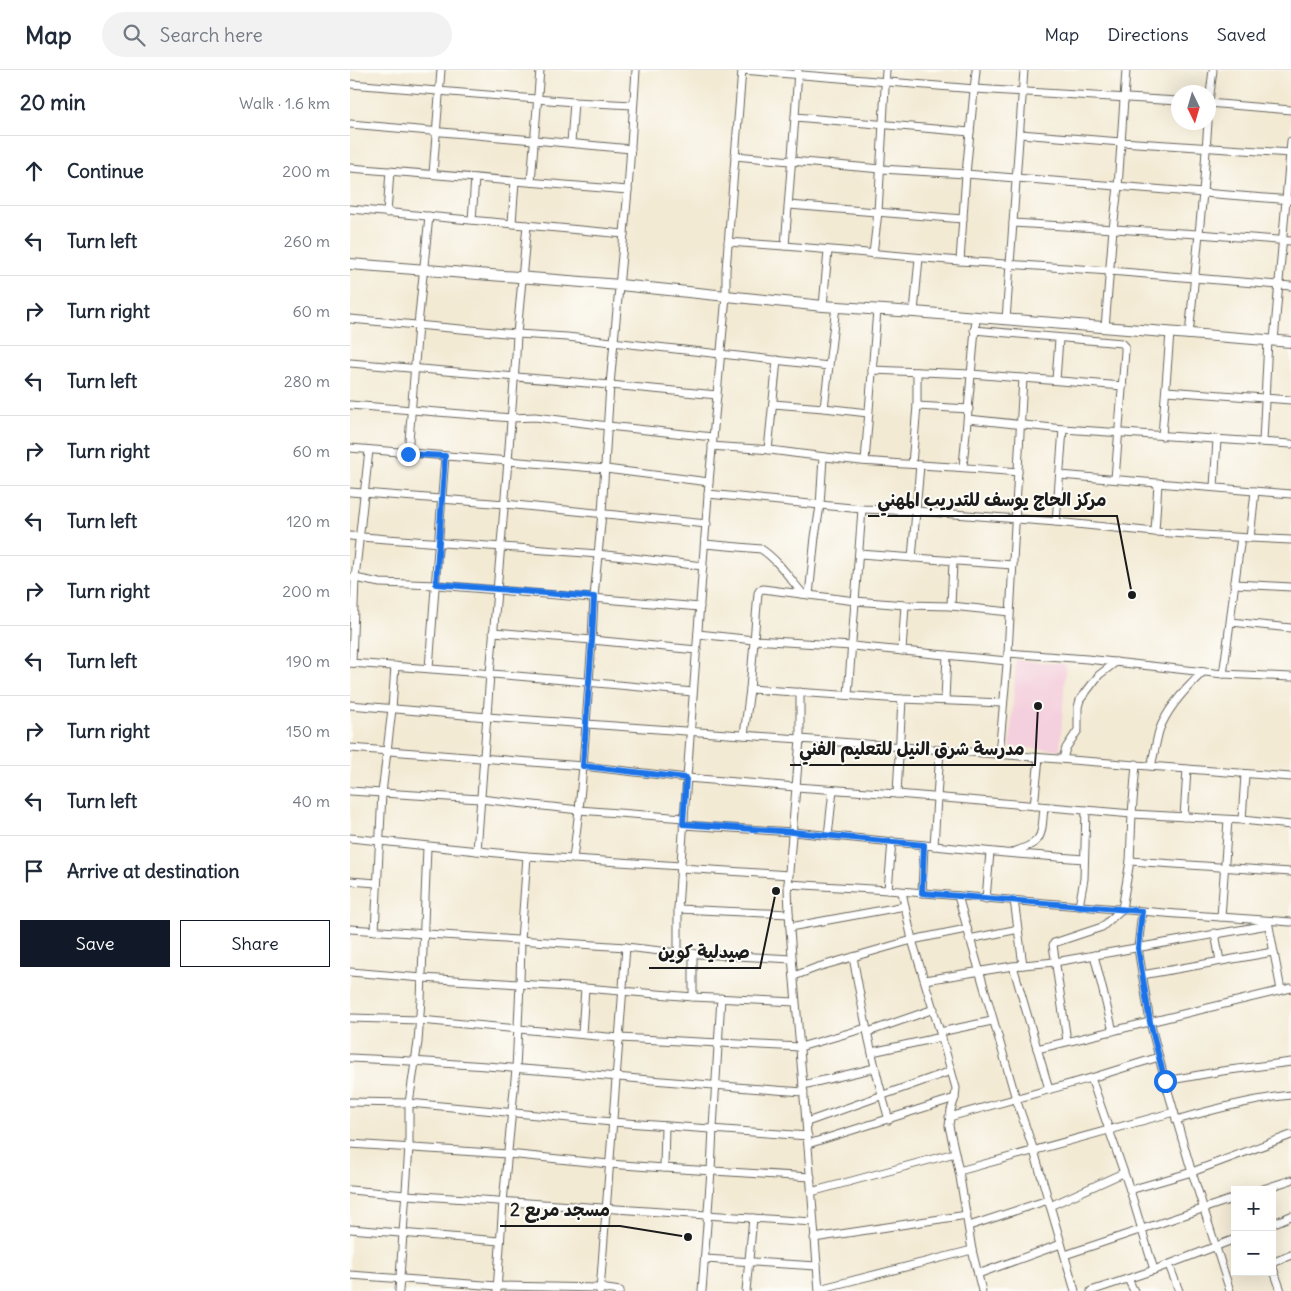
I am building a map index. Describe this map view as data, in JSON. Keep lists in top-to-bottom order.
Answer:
{
  "places": [
    "مركز الحاج يوسف للتدريب المهني",
    "مدرسة شرق النيل للتعليم الفني",
    "صيدلية كوين",
    "مسجد مربع 2"
  ],
  "north": "bottom",
  "page": {
    "header": "Map",
    "search": "Search here",
    "nav": ["Map", "Directions", "Saved"],
    "heading": ["20 min", "Walk · 1.6 km"],
    "list": [
      ["Continue", "200 m"],
      ["Turn left", "260 m"],
      ["Turn right", "60 m"],
      ["Turn left", "280 m"],
      ["Turn right", "60 m"],
      ["Turn left", "120 m"],
      ["Turn right", "200 m"],
      ["Turn left", "190 m"],
      ["Turn right", "150 m"],
      ["Turn left", "40 m"],
      "Arrive at destination"
    ],
    "buttons": ["Save", "Share"],
    "map_buttons": ["+", "−"]
  }
}
